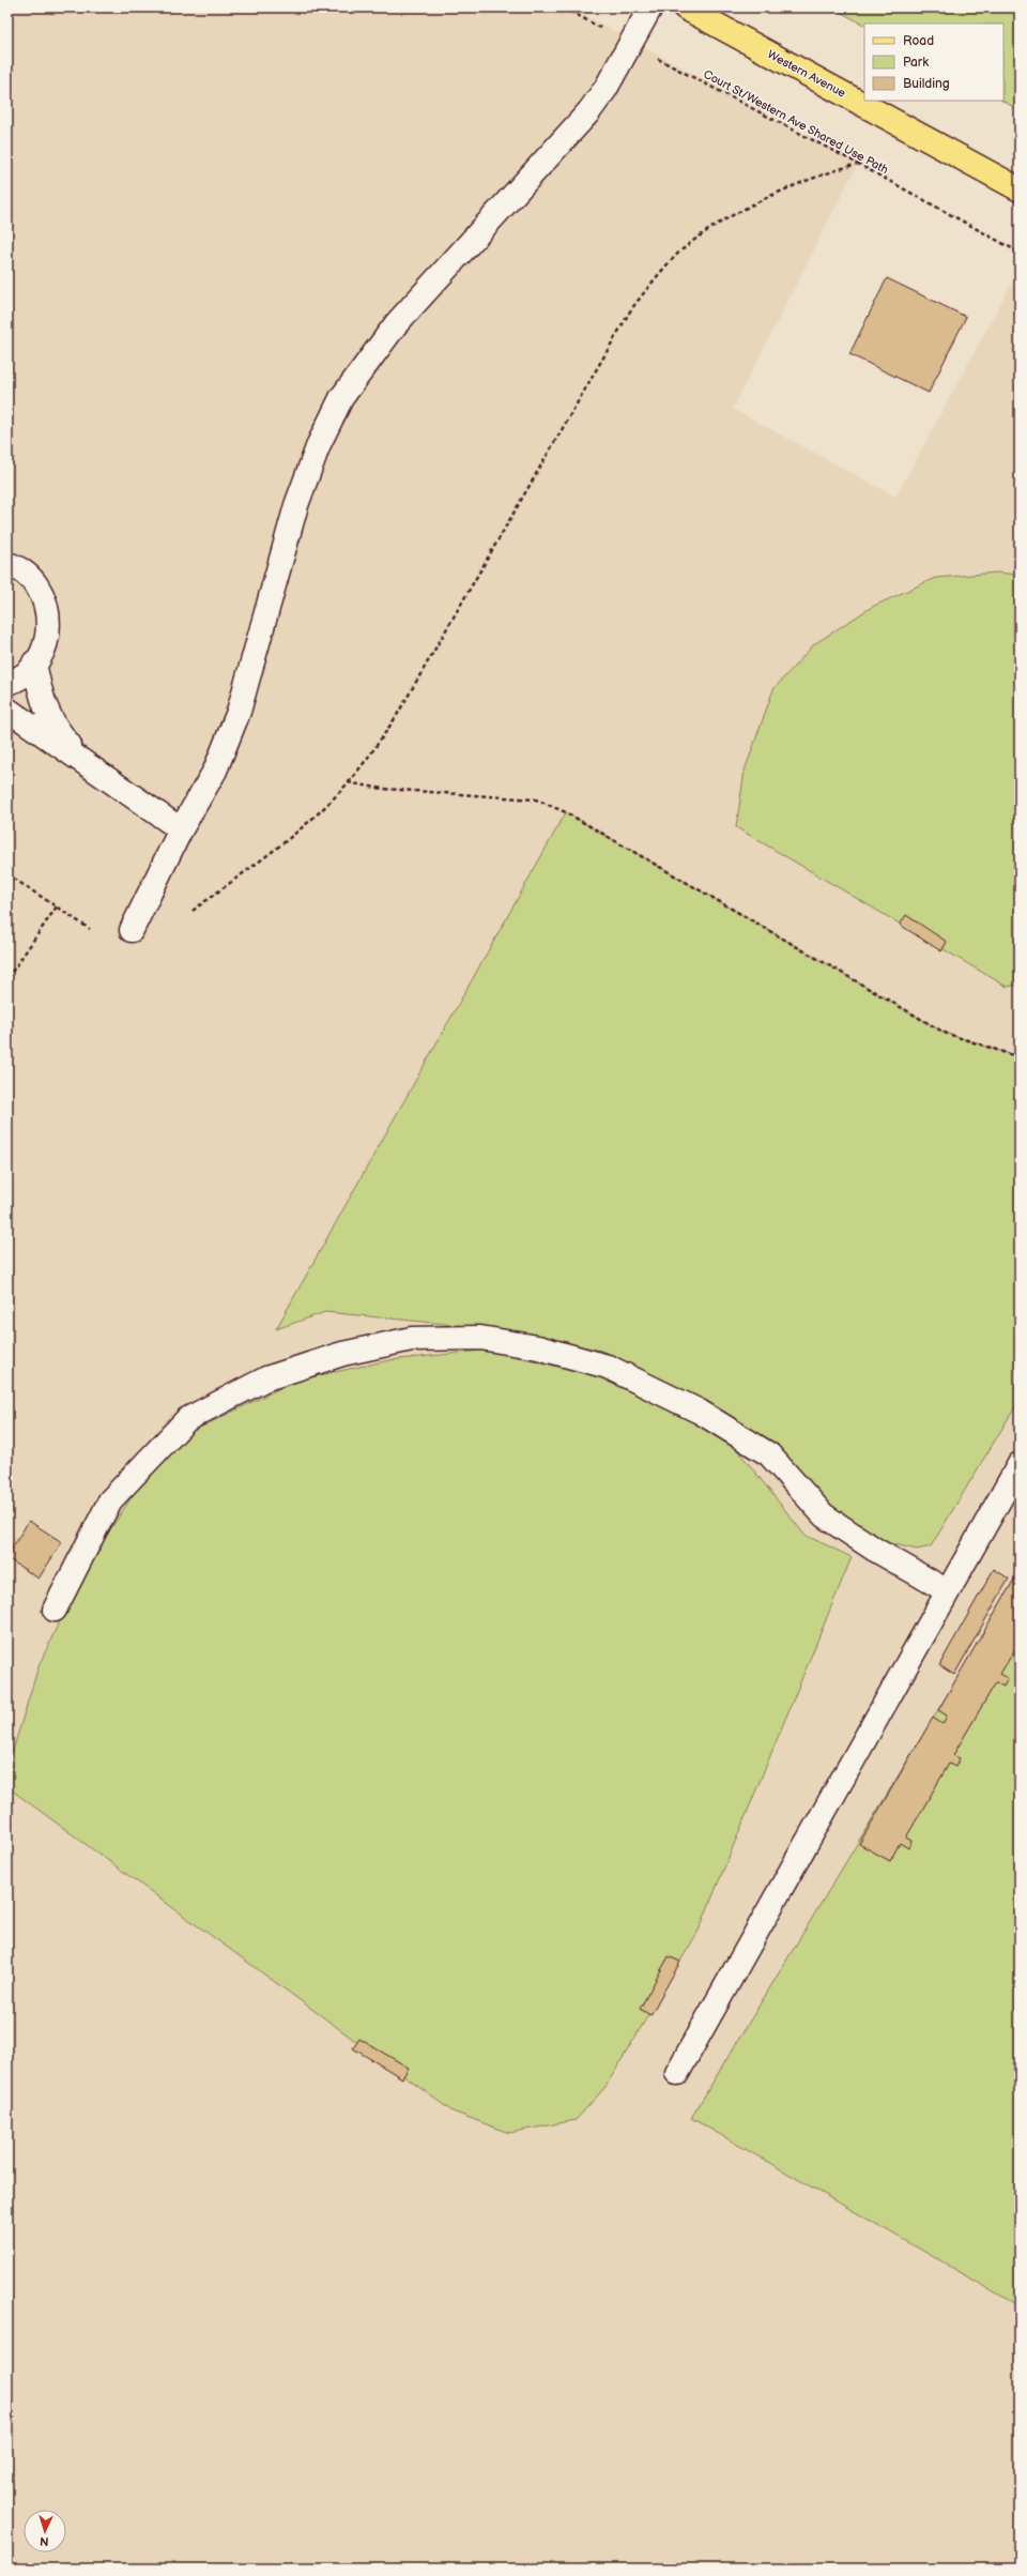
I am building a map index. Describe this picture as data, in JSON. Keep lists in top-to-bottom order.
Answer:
{
  "streets": {
    "main road": ["Western Avenue"],
    "path": ["Court St/Western Ave Shared Use Path"]
  },
  "legend": ["Road", "Park", "Building"],
  "north": "bottom"
}
